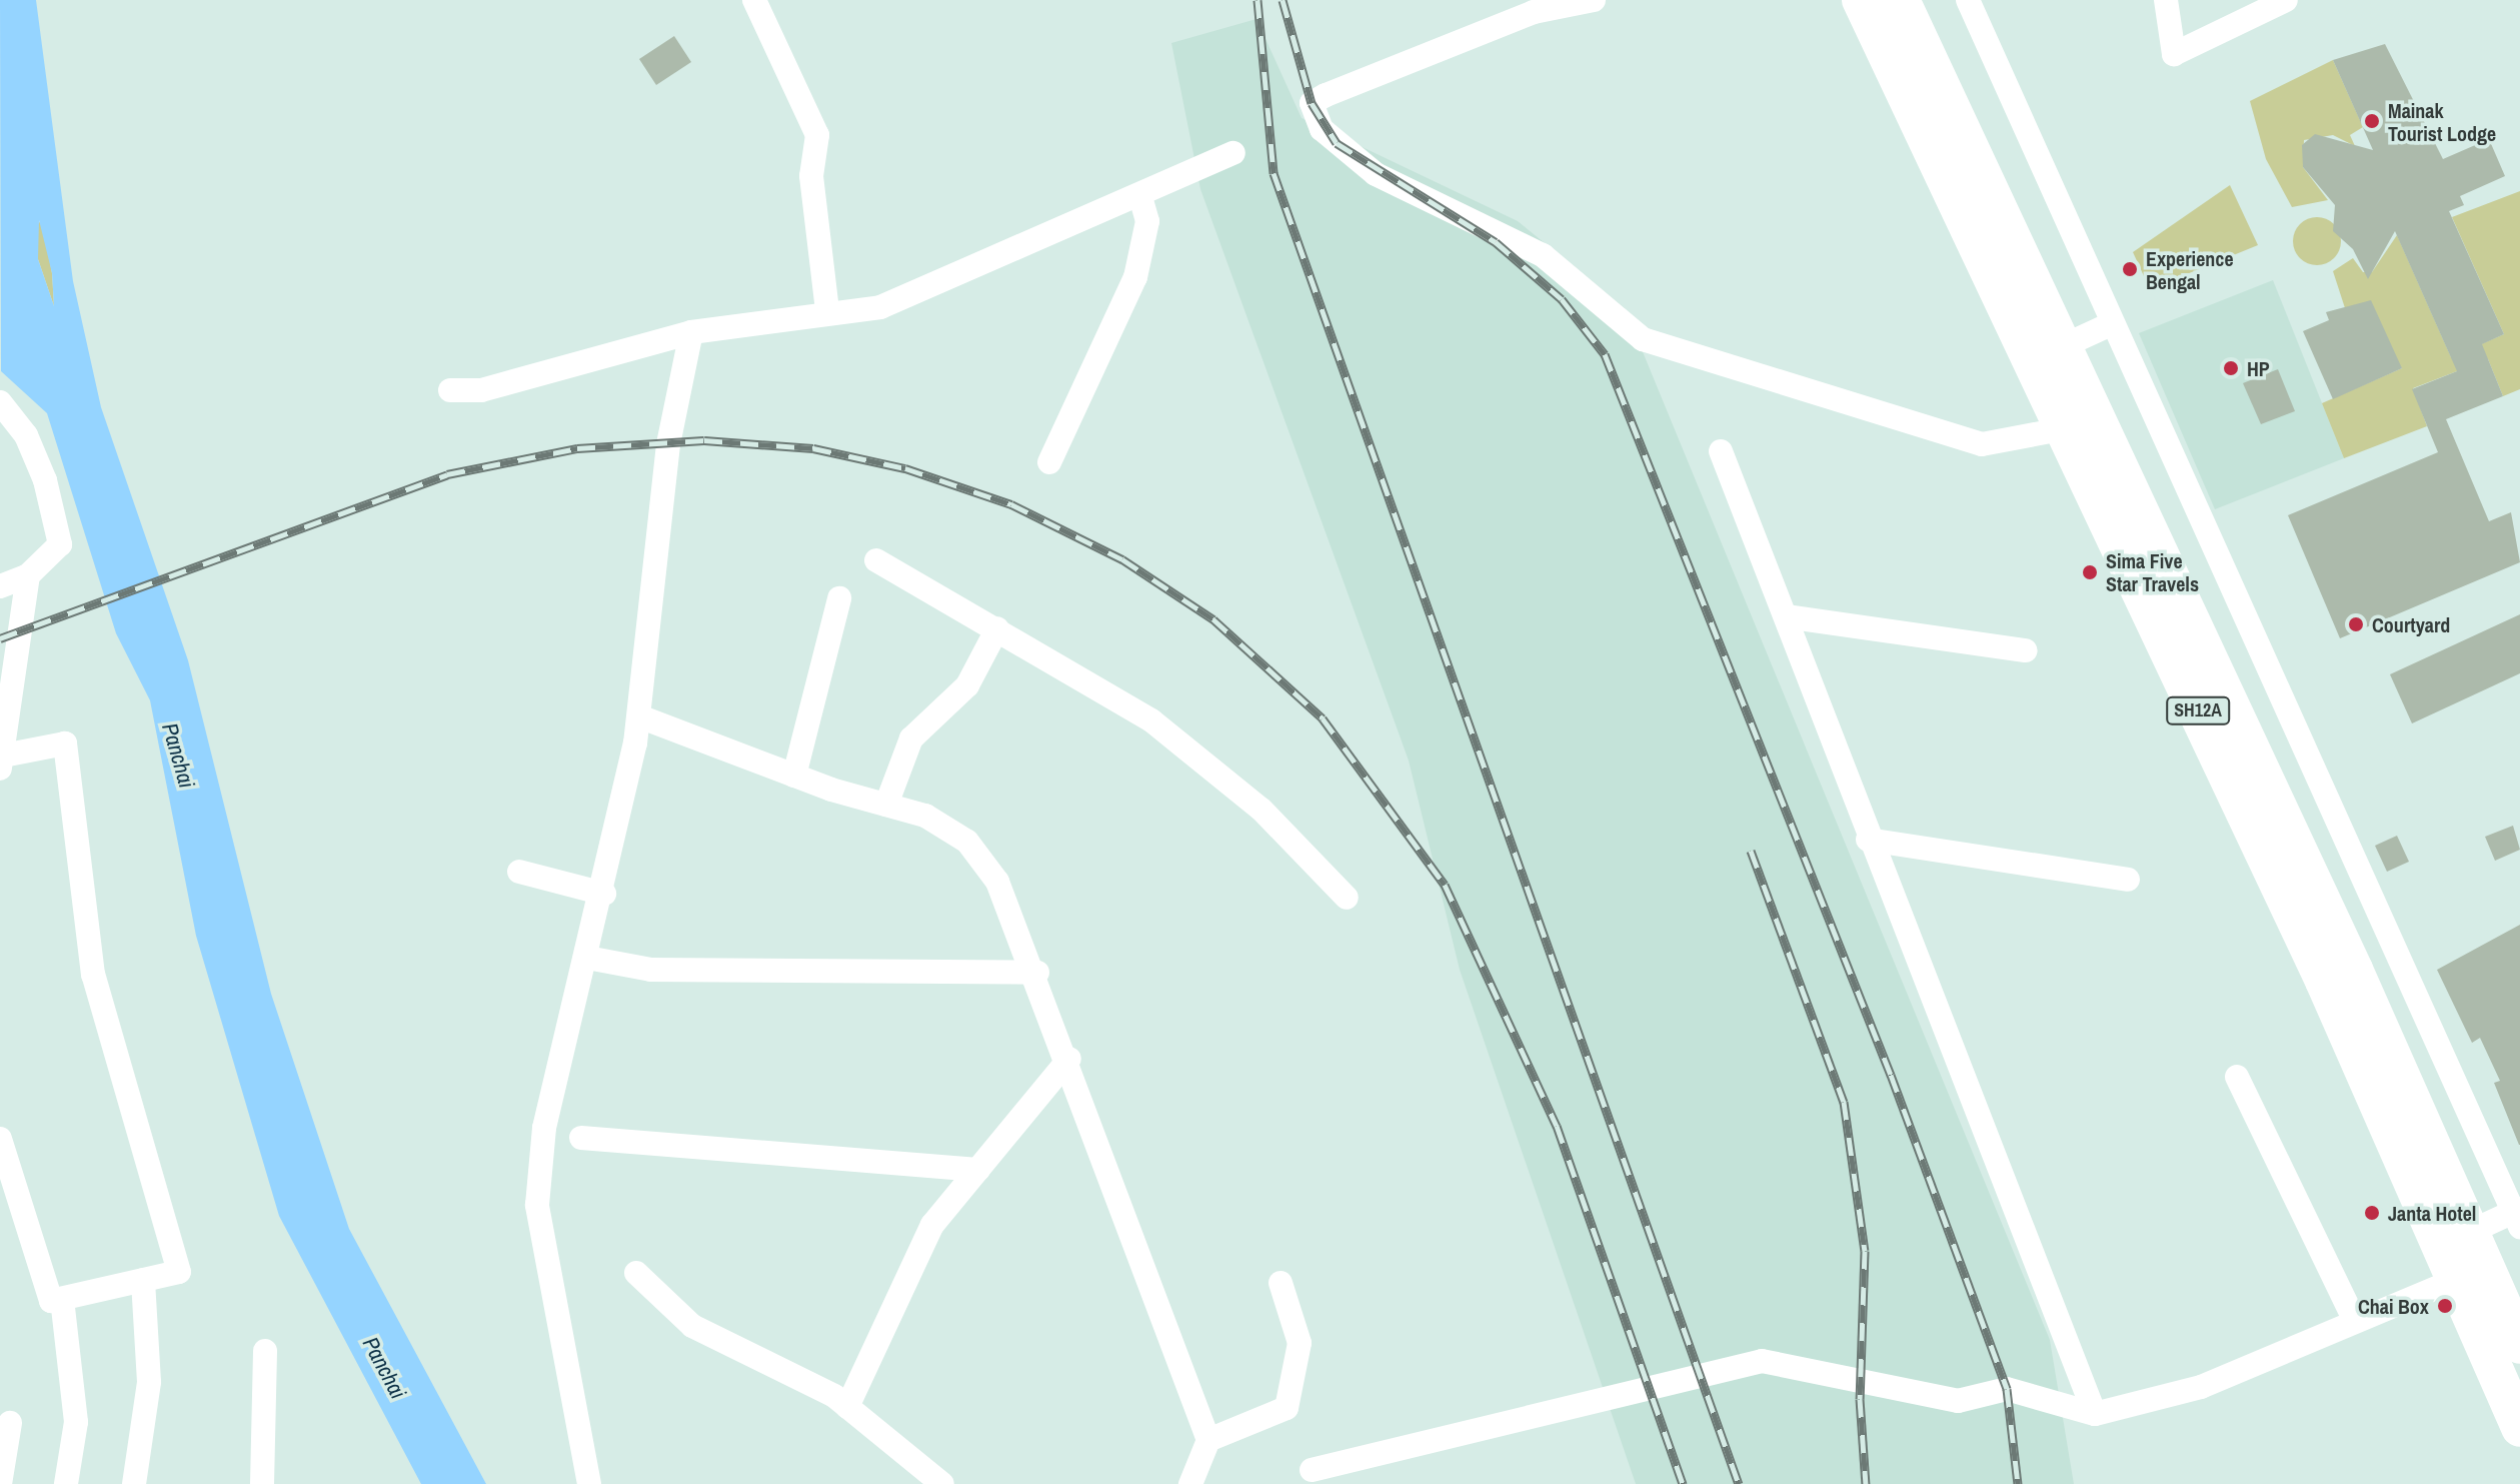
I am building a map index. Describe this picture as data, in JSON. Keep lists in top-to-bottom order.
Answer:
{
  "streets": {
    "main road": ["SH12A"]
  },
  "water": ["Panchai"],
  "places": [
    "Mainak Tourist Lodge",
    "Experience Bengal",
    "HP",
    "Sima Five Star Travels",
    "Courtyard",
    "Janta Hotel",
    "Chai Box"
  ]
}
